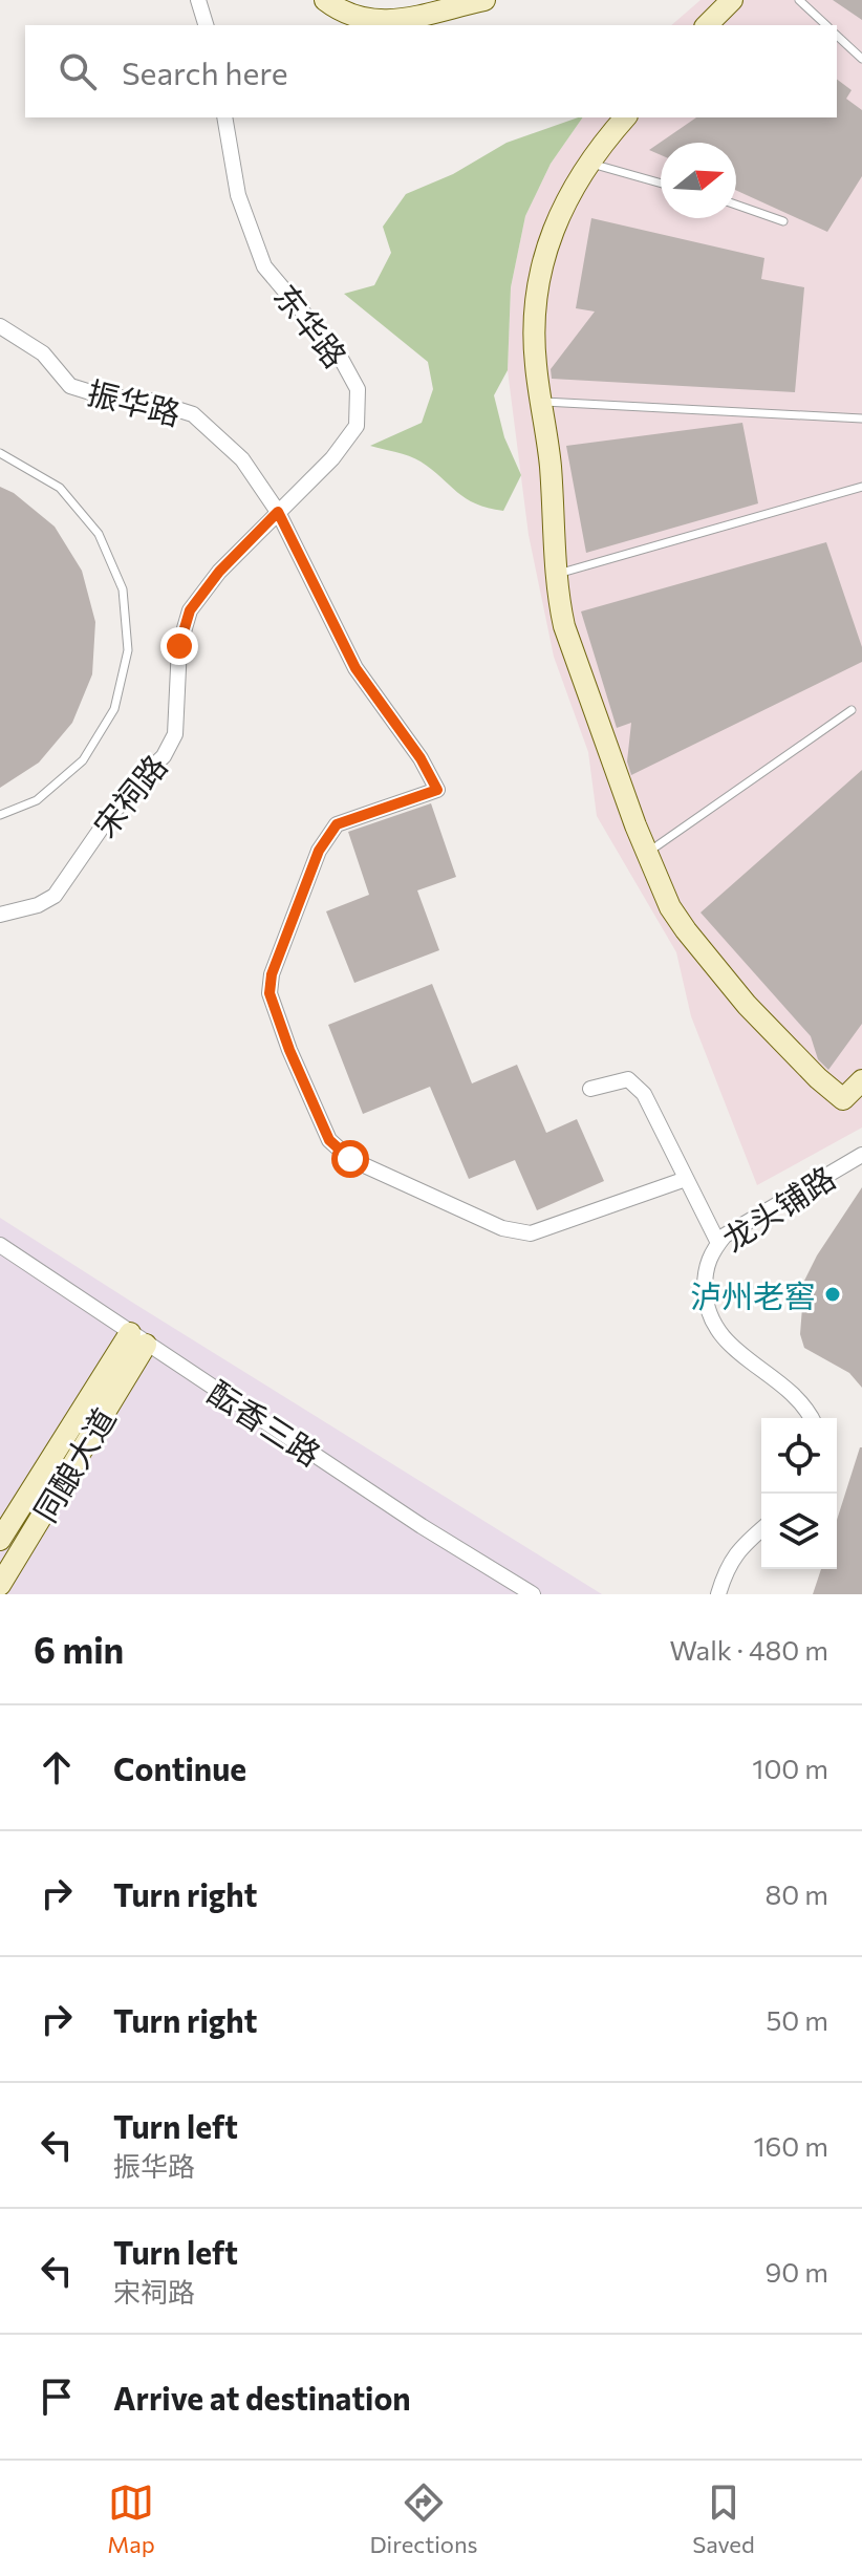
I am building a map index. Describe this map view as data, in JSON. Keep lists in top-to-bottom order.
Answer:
{
  "streets": {
    "street": [
      "东华路",
      "振华路",
      "宋祠路",
      "龙头铺路",
      "酝香三路",
      "同酿大道"
    ]
  },
  "crossings": [
    ["东华路", "振华路"],
    ["东华路", "宋祠路"],
    ["振华路", "宋祠路"],
    ["酝香三路", "同酿大道"]
  ],
  "places": ["泸州老窖"],
  "north": "right",
  "page": {
    "search": "Search here",
    "heading": ["6 min", "Walk · 480 m"],
    "list": [
      ["Continue", "100 m"],
      ["Turn right", "80 m"],
      ["Turn right", "50 m"],
      ["Turn left", "振华路", "160 m"],
      ["Turn left", "宋祠路", "90 m"],
      "Arrive at destination"
    ],
    "nav": ["Map", "Directions", "Saved"]
  }
}
